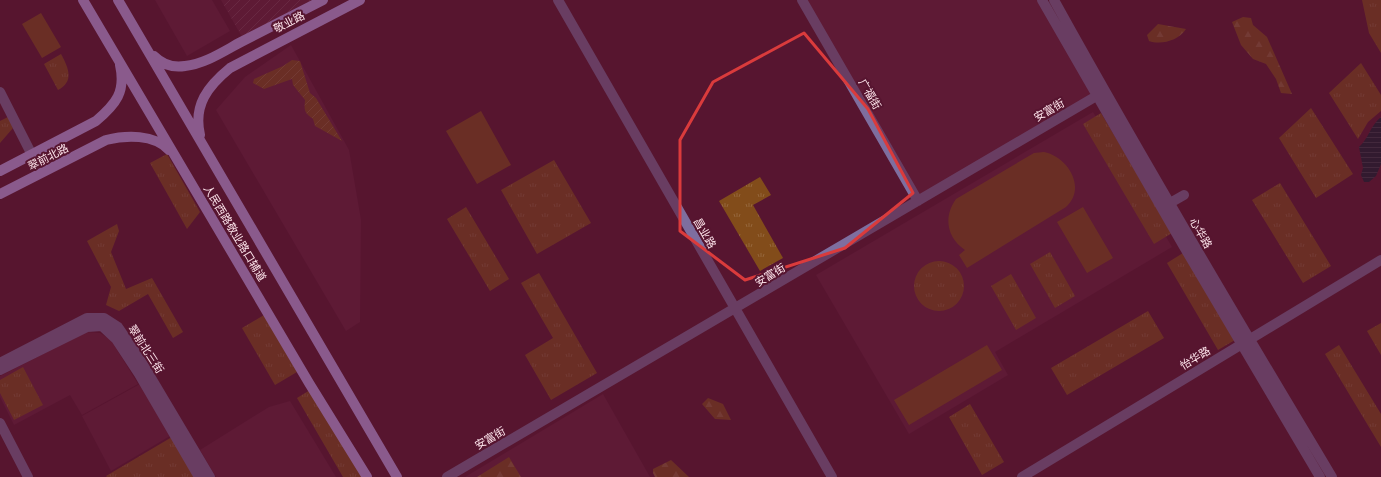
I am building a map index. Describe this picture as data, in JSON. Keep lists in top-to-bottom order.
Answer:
{
  "streets": {
    "main road": ["敬业路", "翠前北路", "人民西路敬业路口辅道"],
    "street": [
      "广福街",
      "安富街",
      "昌业路",
      "心华路",
      "翠前北三街",
      "怡华路"
    ]
  },
  "crossings": [
    ["敬业路", "人民西路敬业路口辅道"],
    ["广福街", "安富街"],
    ["安富街", "昌业路"],
    ["安富街", "心华路"],
    ["翠前北路", "人民西路敬业路口辅道"],
    ["心华路", "怡华路"]
  ]
}
